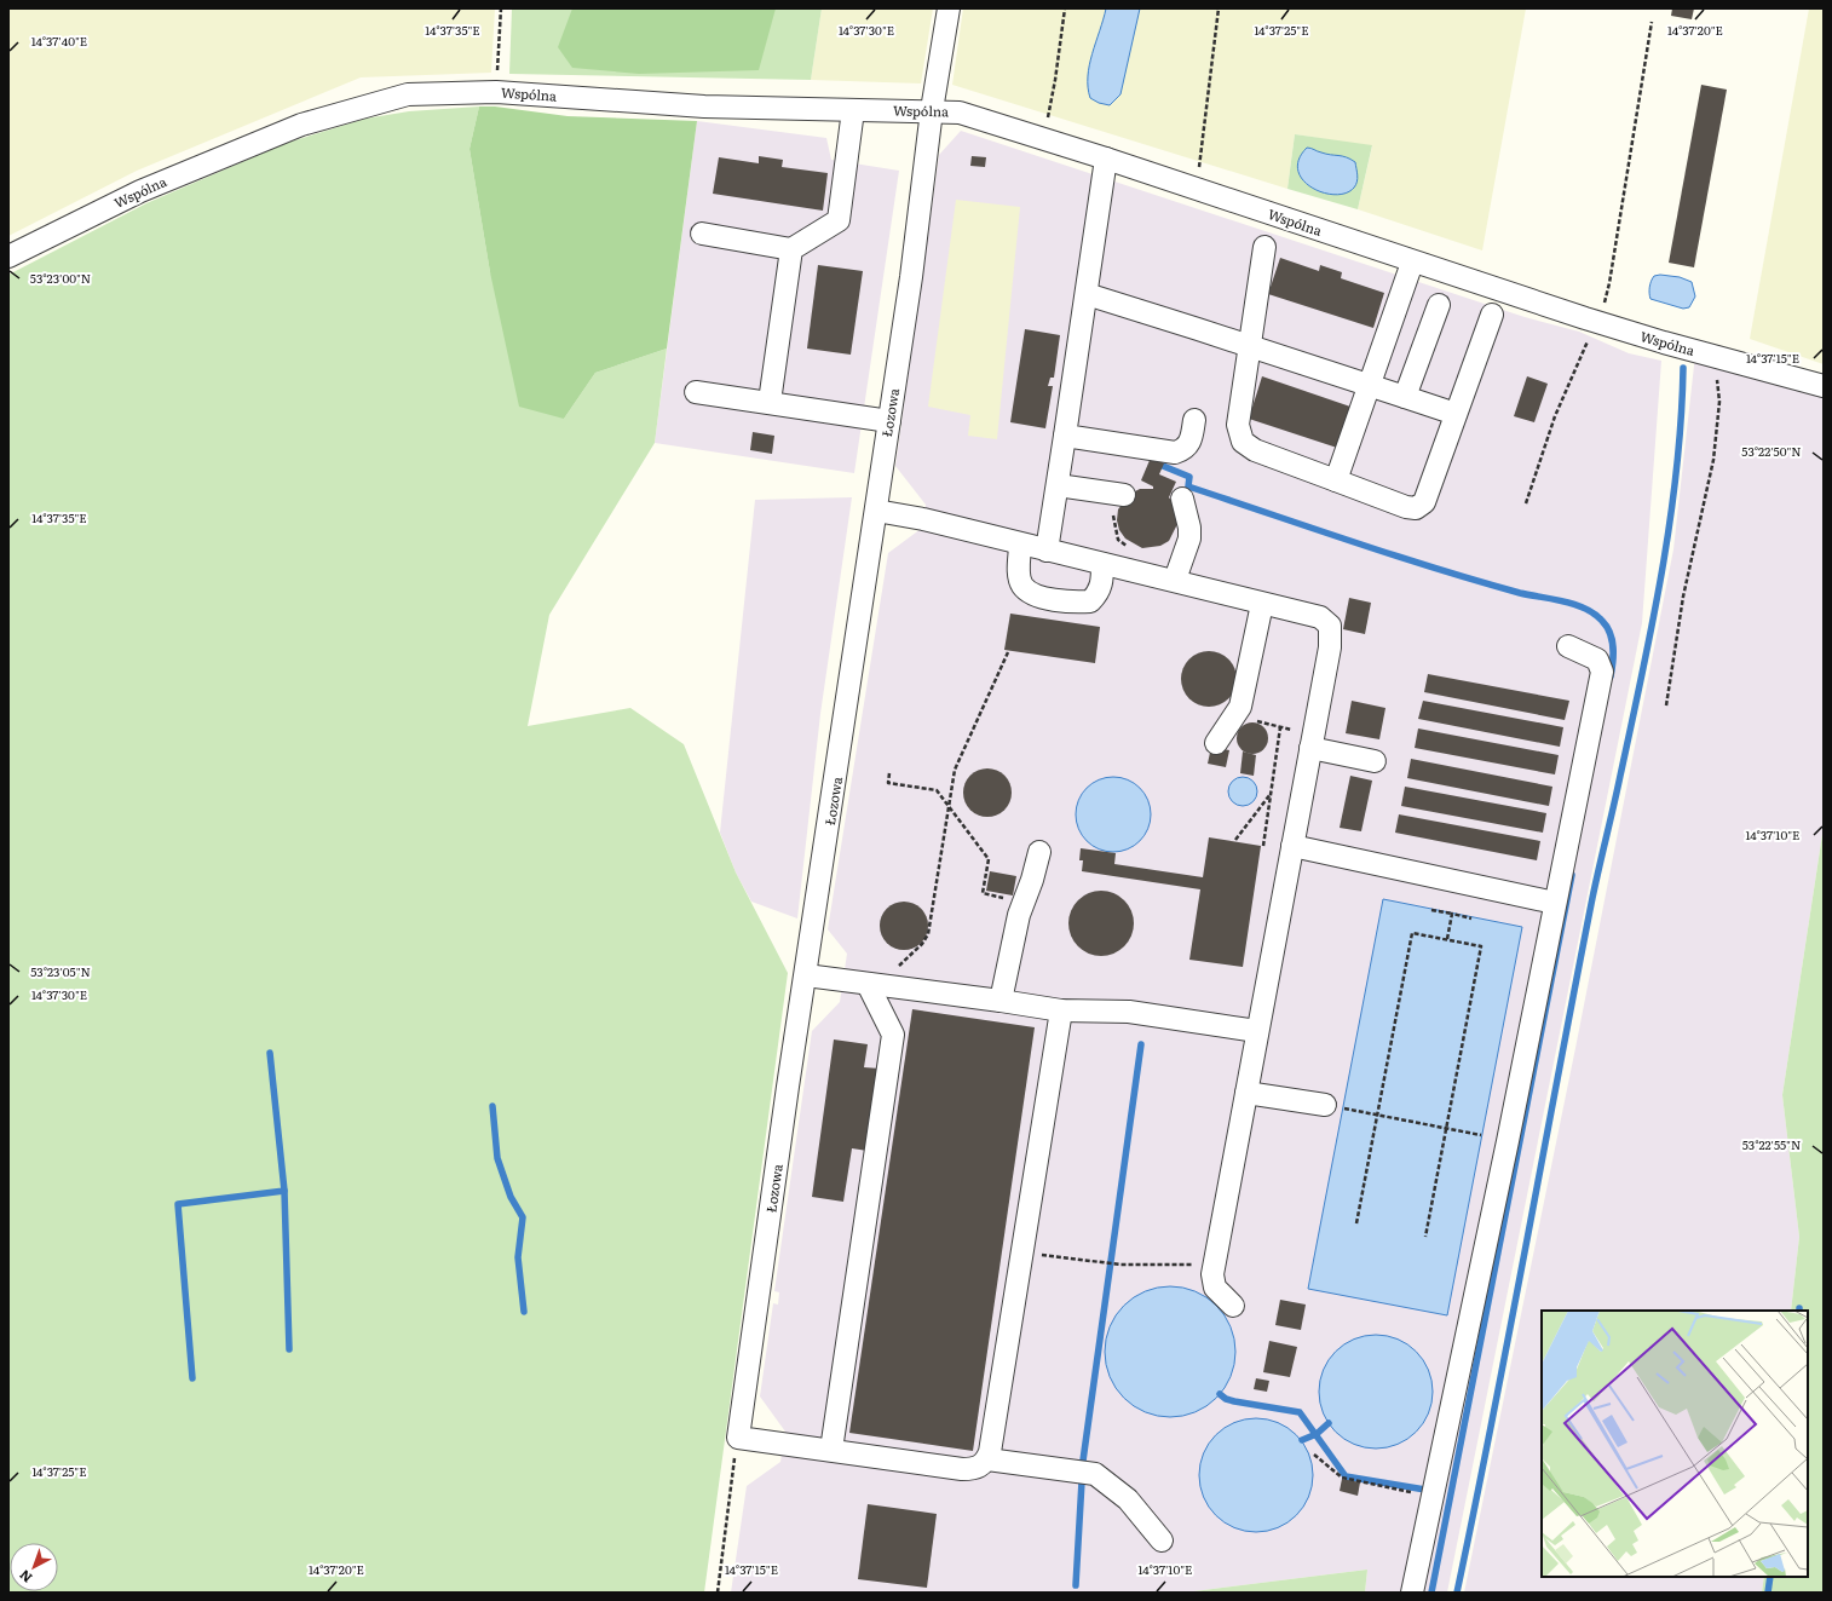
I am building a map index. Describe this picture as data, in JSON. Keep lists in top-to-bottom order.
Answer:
{
  "streets": {
    "street": ["Wspólna", "Łozowa"]
  },
  "crossings": [
    ["Wspólna", "Łozowa"]
  ],
  "north": "bottom left",
  "coordinates": [
    "14°37'35\"E",
    "14°37'30\"E",
    "14°37'25\"E",
    "14°37'20\"E",
    "14°37'40\"E",
    "53°23'00\"N",
    "14°37'15\"E",
    "53°22'50\"N",
    "14°37'10\"E",
    "53°23'05\"N",
    "53°22'55\"N"
  ]
}
